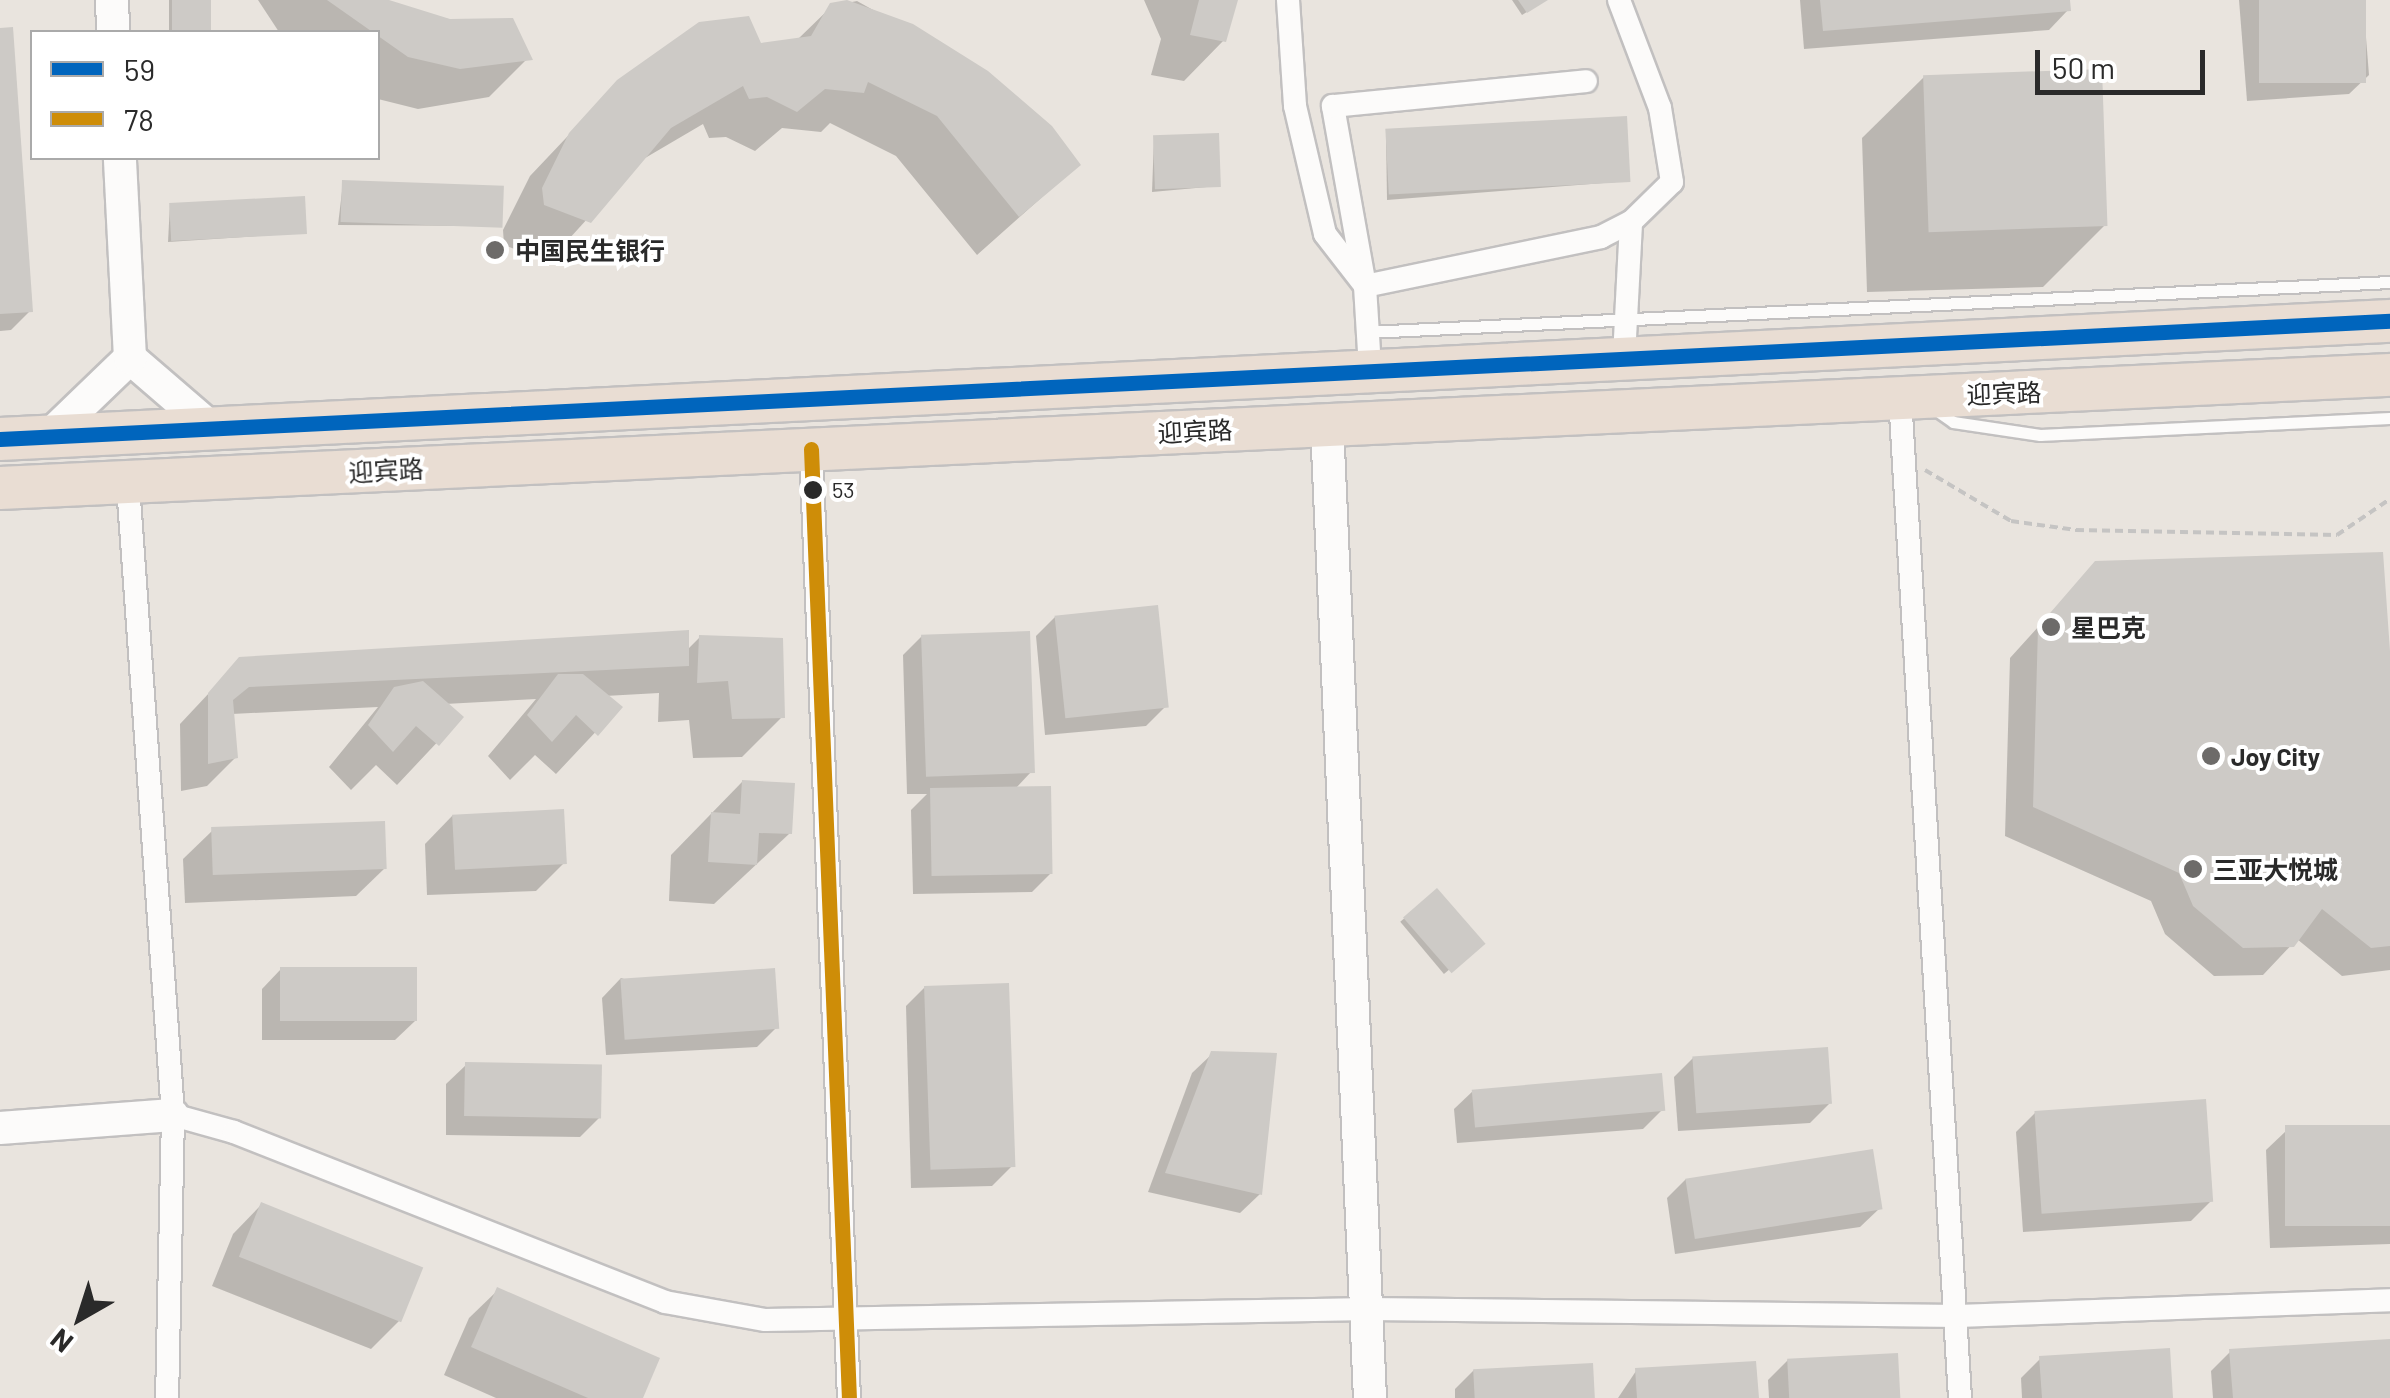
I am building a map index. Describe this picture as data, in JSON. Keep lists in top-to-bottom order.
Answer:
{
  "streets": {
    "highway": ["迎宾路"]
  },
  "places": [
    "中国民生银行",
    "53",
    "星巴克",
    "Joy City",
    "三亚大悦城"
  ],
  "lines": ["transit line 59", "transit line 78"],
  "legend": ["59", "78"],
  "scale_bar": "50 m",
  "north": "bottom left"
}
